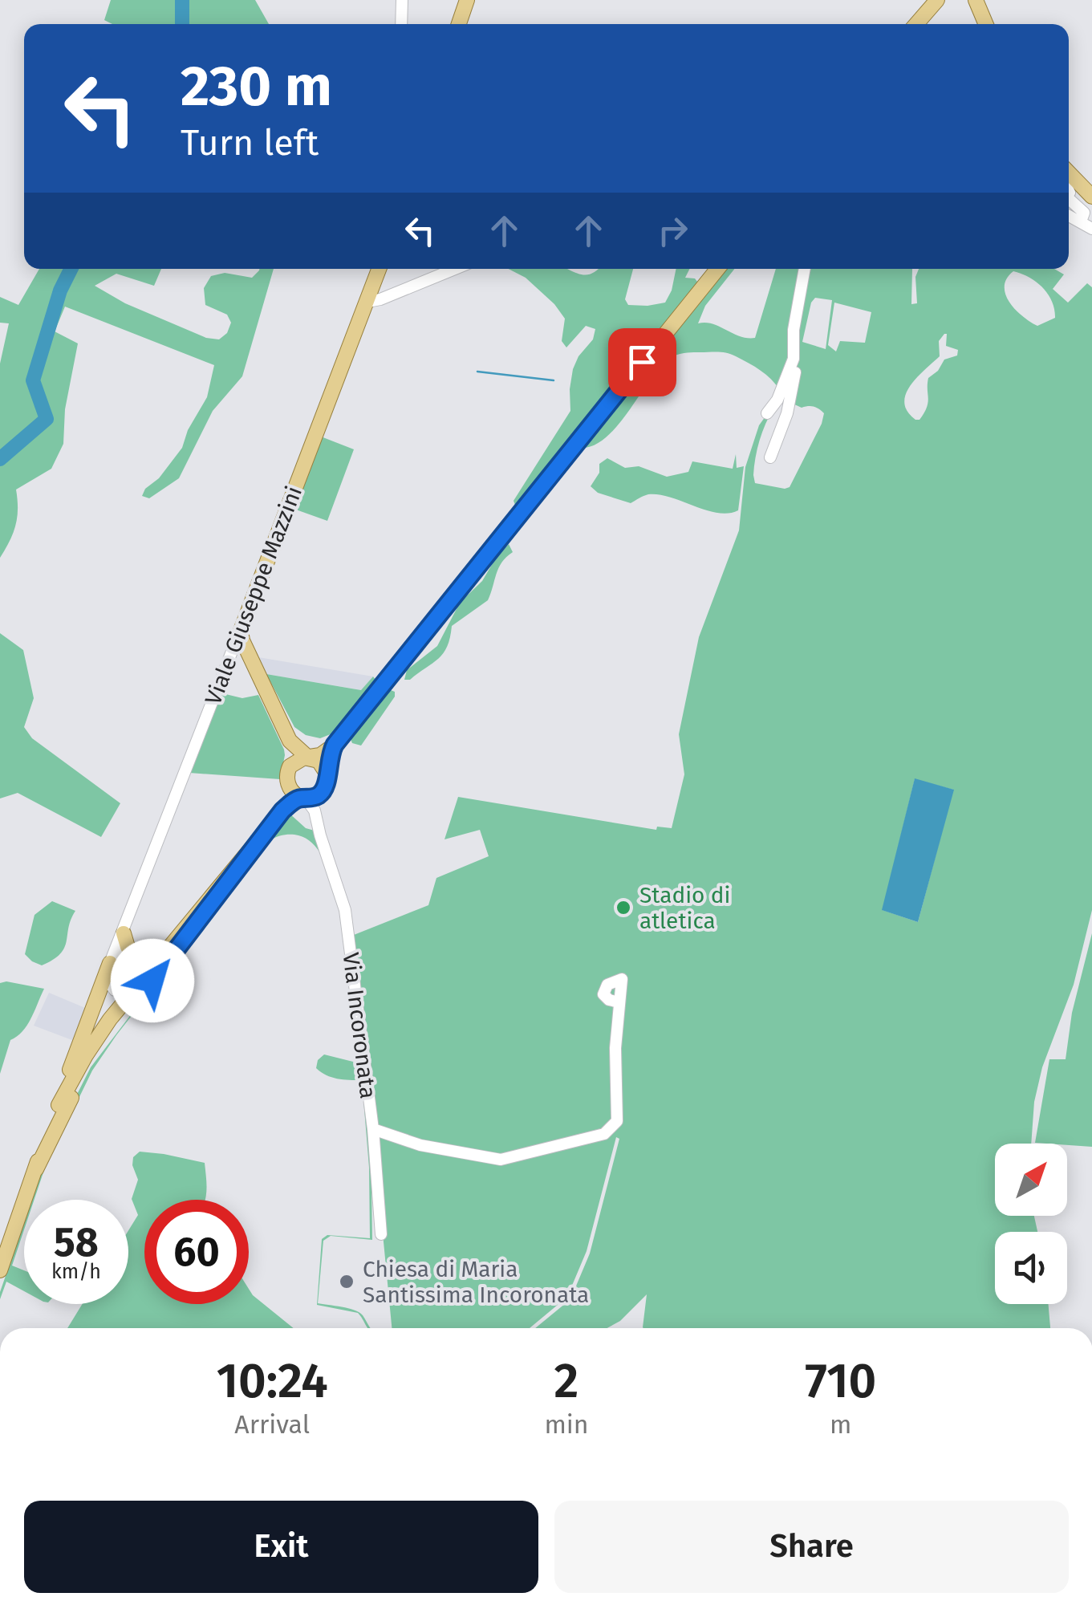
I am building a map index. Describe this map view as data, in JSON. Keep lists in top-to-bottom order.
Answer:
{
  "streets": {
    "main road": ["Viale Giuseppe Mazzini"],
    "street": ["Via Incoronata"]
  },
  "places": ["Stadio di atletica", "Chiesa di Maria Santissima Incoronata"],
  "north": "top right",
  "page": {
    "turn": ["230 m", "Turn left"],
    "speed": "58 km/h",
    "limit": "60",
    "eta": [
      "10:24",
      "Arrival",
      "2",
      "min",
      "710",
      "m"
    ],
    "buttons": ["Exit", "Share"]
  }
}
